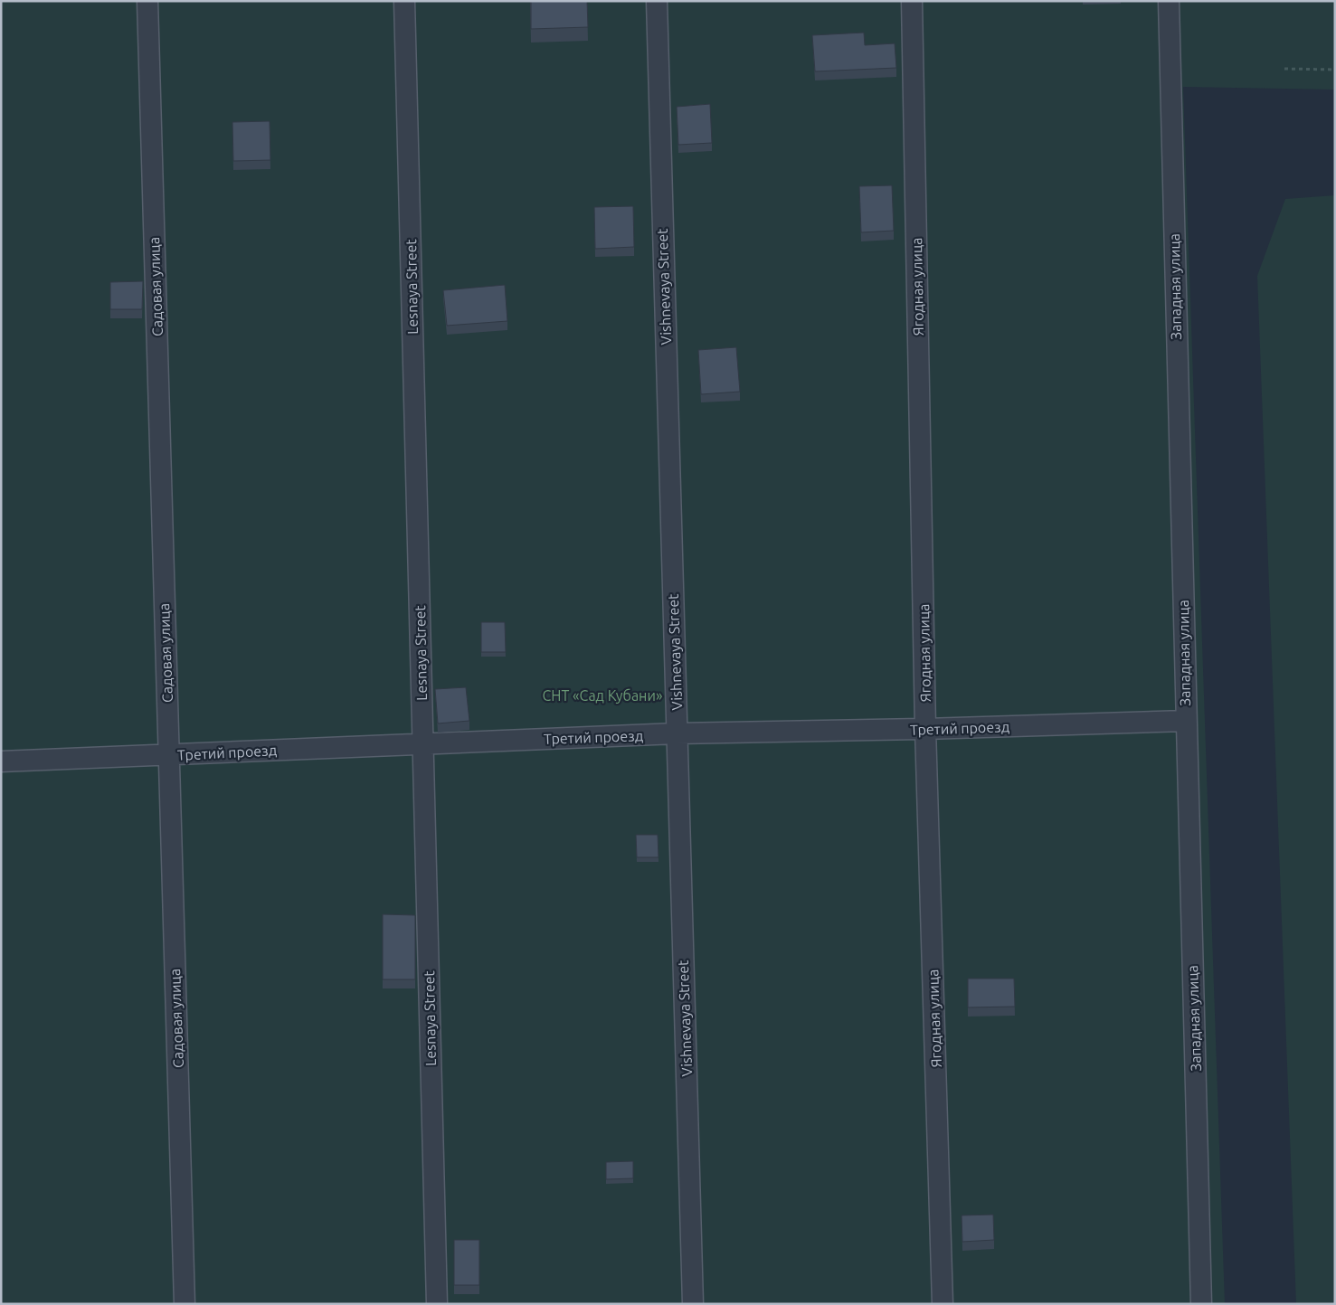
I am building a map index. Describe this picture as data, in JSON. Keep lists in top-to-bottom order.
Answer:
{
  "streets": {
    "street": [
      "Садовая улица",
      "Lesnaya Street",
      "Vishnevaya Street",
      "Ягодная улица",
      "Западная улица",
      "Третий проезд"
    ]
  },
  "crossings": [
    ["Садовая улица", "Третий проезд"],
    ["Lesnaya Street", "Третий проезд"],
    ["Vishnevaya Street", "Третий проезд"],
    ["Ягодная улица", "Третий проезд"],
    ["Западная улица", "Третий проезд"]
  ],
  "parks": ["СНТ «Сад Кубани»"]
}
